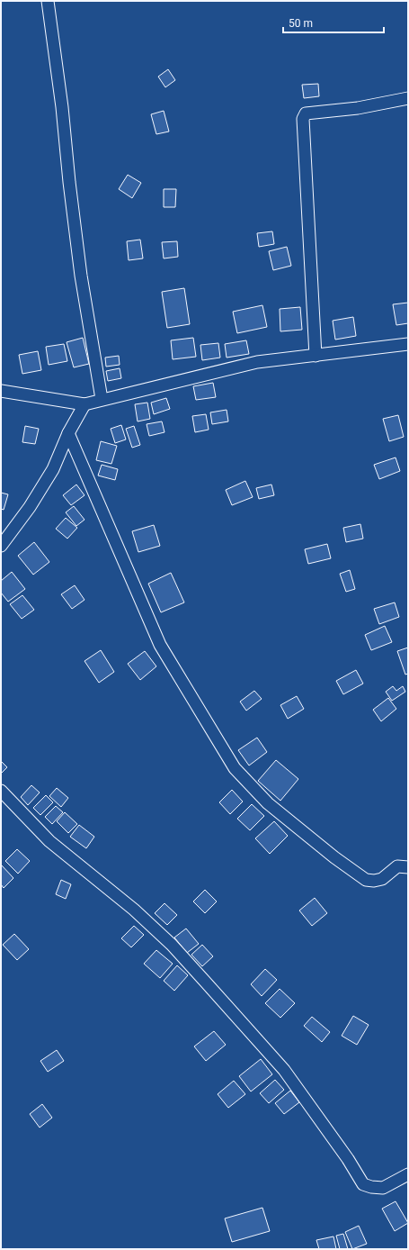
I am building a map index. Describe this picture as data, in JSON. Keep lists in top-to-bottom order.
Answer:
{
  "scale_bar": "50 m"
}
